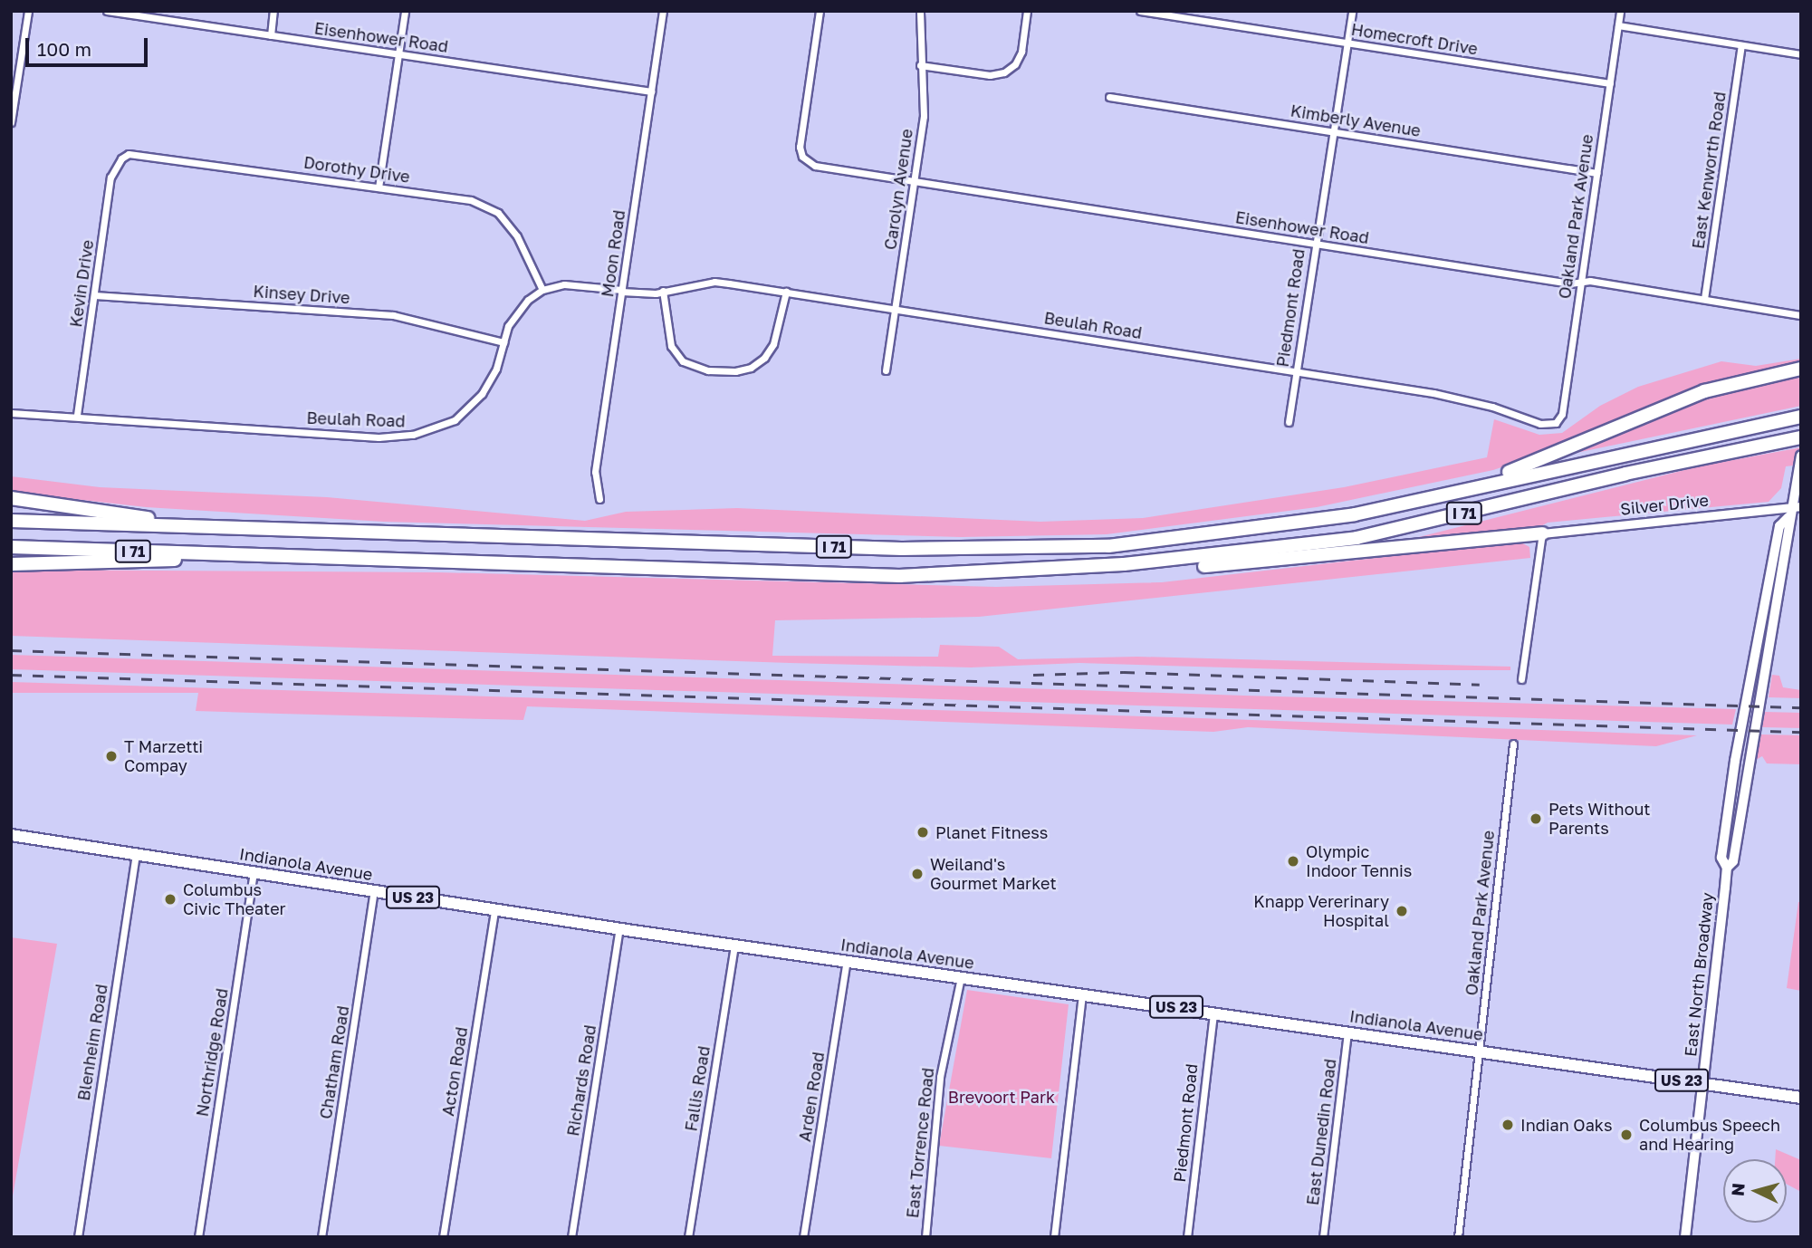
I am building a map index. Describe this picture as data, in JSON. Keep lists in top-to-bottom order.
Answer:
{
  "streets": {
    "highway": ["I 71"],
    "main road": ["Indianola Avenue", "US 23", "East North Broadway"],
    "street": [
      "Eisenhower Road",
      "Homecroft Drive",
      "Kimberly Avenue",
      "Dorothy Drive",
      "East Kenworth Road",
      "Carolyn Avenue",
      "Oakland Park Avenue",
      "Moon Road",
      "Kevin Drive",
      "Kinsey Drive",
      "Piedmont Road",
      "Beulah Road",
      "Silver Drive",
      "Blenheim Road",
      "Northridge Road",
      "Chatham Road",
      "Acton Road",
      "Richards Road",
      "Fallis Road",
      "Arden Road",
      "East Dunedin Road",
      "East Torrence Road"
    ]
  },
  "crossings": [
    ["Eisenhower Road", "East Kenworth Road"],
    ["Eisenhower Road", "Carolyn Avenue"],
    ["Eisenhower Road", "Oakland Park Avenue"],
    ["Eisenhower Road", "Moon Road"],
    ["Eisenhower Road", "Piedmont Road"],
    ["Homecroft Drive", "Oakland Park Avenue"],
    ["Homecroft Drive", "Piedmont Road"],
    ["Kimberly Avenue", "Oakland Park Avenue"],
    ["Kimberly Avenue", "Piedmont Road"],
    ["Dorothy Drive", "Kevin Drive"],
    ["Dorothy Drive", "Beulah Road"],
    ["Carolyn Avenue", "Beulah Road"],
    ["Oakland Park Avenue", "Beulah Road"],
    ["Oakland Park Avenue", "Indianola Avenue"],
    ["Moon Road", "Beulah Road"],
    ["Kevin Drive", "Kinsey Drive"],
    ["Kevin Drive", "Beulah Road"],
    ["Kinsey Drive", "Beulah Road"],
    ["Piedmont Road", "Beulah Road"],
    ["Piedmont Road", "Indianola Avenue"],
    ["Silver Drive", "East North Broadway"],
    ["Indianola Avenue", "East North Broadway"],
    ["Indianola Avenue", "Blenheim Road"],
    ["Indianola Avenue", "Northridge Road"],
    ["Indianola Avenue", "Chatham Road"],
    ["Indianola Avenue", "Acton Road"],
    ["Indianola Avenue", "Richards Road"],
    ["Indianola Avenue", "Fallis Road"],
    ["Indianola Avenue", "Arden Road"],
    ["Indianola Avenue", "East Dunedin Road"],
    ["Indianola Avenue", "East Torrence Road"]
  ],
  "parks": ["Brevoort Park"],
  "places": [
    "T Marzetti Compay",
    "Pets Without Parents",
    "Planet Fitness",
    "Olympic Indoor Tennis",
    "Weiland's Gourmet Market",
    "Columbus Civic Theater",
    "Knapp Vererinary Hospital",
    "Indian Oaks",
    "Columbus Speech and Hearing"
  ],
  "scale_bar": "100 m",
  "north": "left"
}
